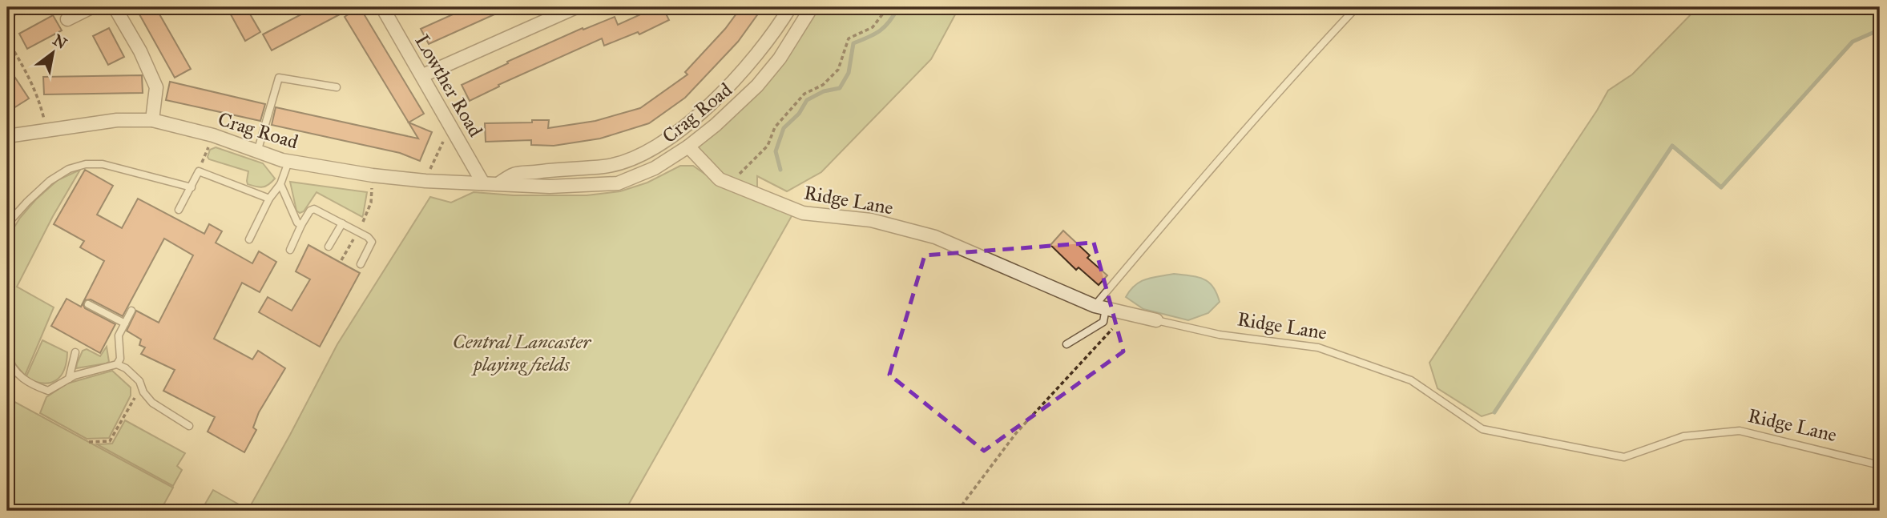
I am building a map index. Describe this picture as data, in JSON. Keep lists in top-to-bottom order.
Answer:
{
  "streets": {
    "street": ["Lowther Road", "Crag Road", "Ridge Lane"]
  },
  "crossings": [
    ["Lowther Road", "Crag Road"],
    ["Crag Road", "Ridge Lane"]
  ],
  "parks": ["Central Lancaster playing fields"],
  "north": "top right"
}
